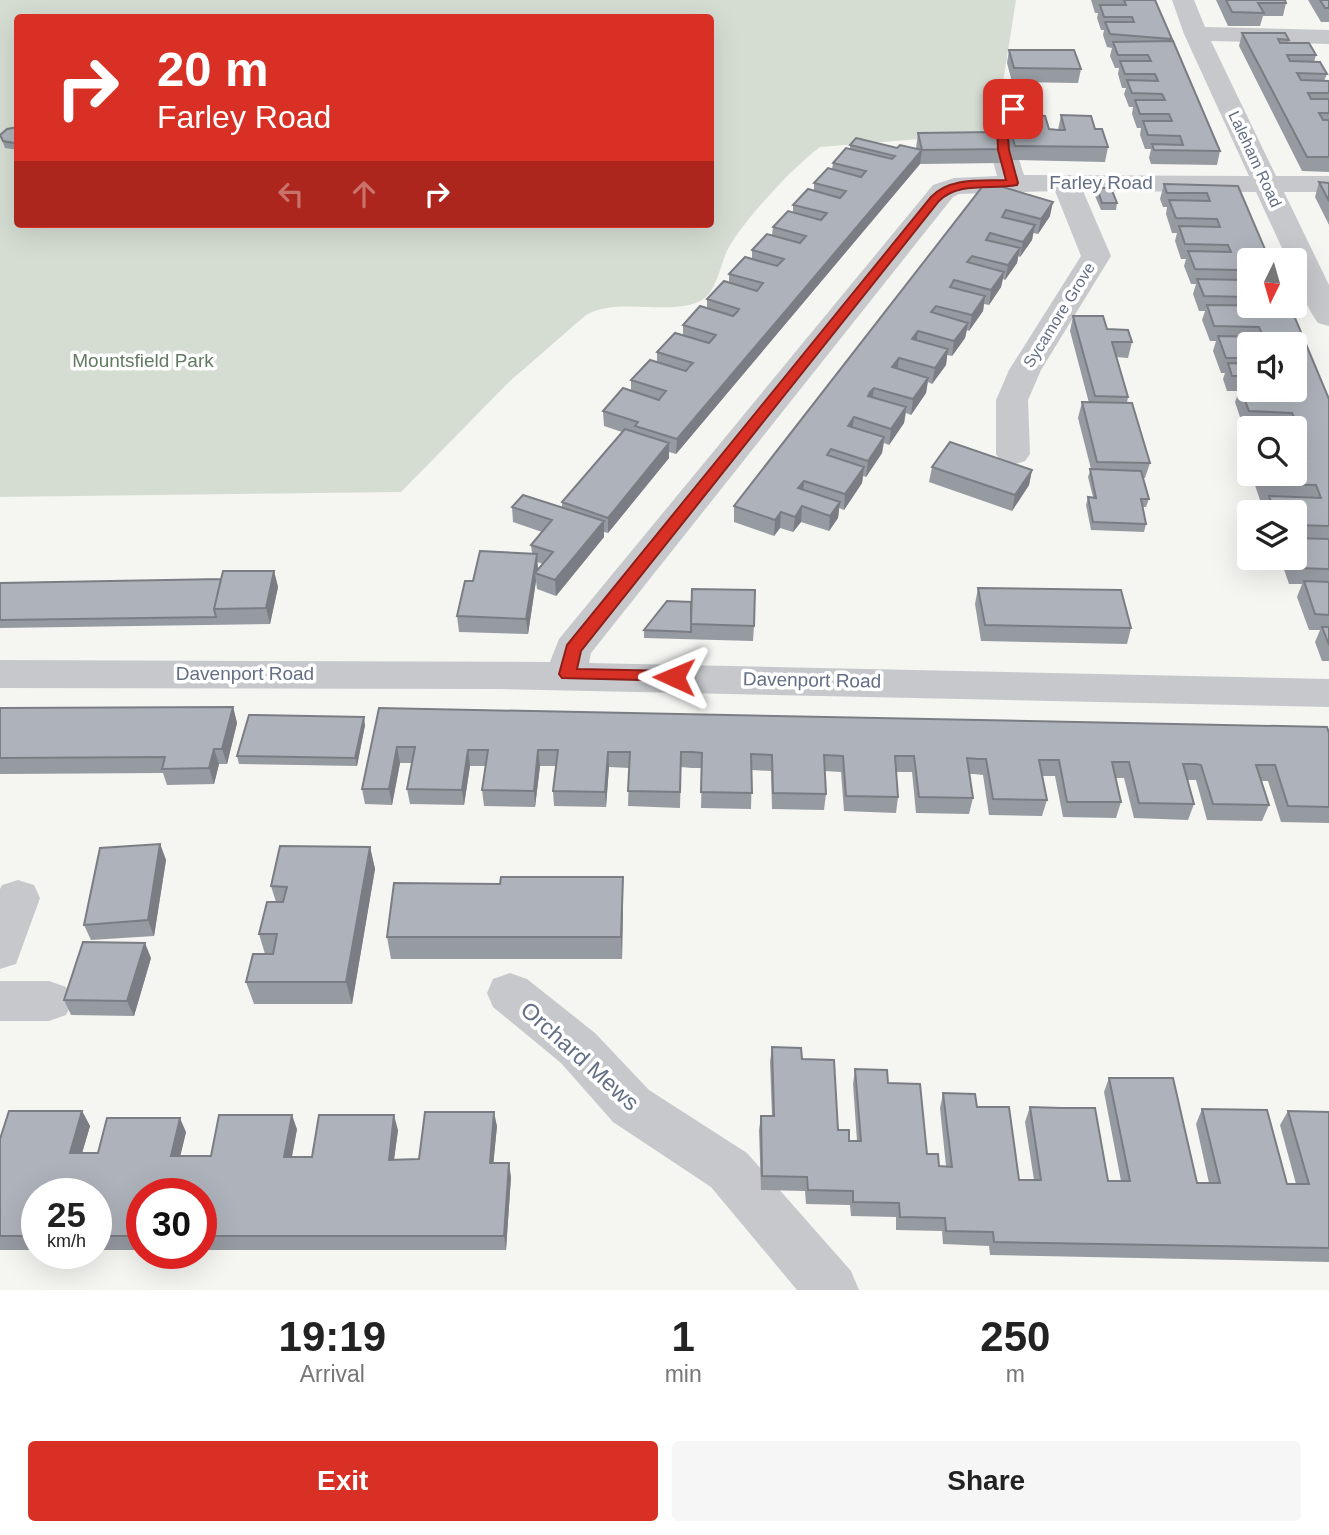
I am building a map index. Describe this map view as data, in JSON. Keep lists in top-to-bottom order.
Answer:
{
  "streets": {
    "street": [
      "Laleham Road",
      "Farley Road",
      "Sycamore Grove",
      "Davenport Road",
      "Orchard Mews"
    ]
  },
  "crossings": [
    ["Laleham Road", "Farley Road"],
    ["Farley Road", "Sycamore Grove"],
    ["Farley Road", "Davenport Road"]
  ],
  "parks": ["Mountsfield Park"],
  "north": "bottom",
  "page": {
    "turn": ["20 m", "Farley Road"],
    "speed": "25 km/h",
    "limit": "30",
    "eta": [
      "19:19",
      "Arrival",
      "1",
      "min",
      "250",
      "m"
    ],
    "buttons": ["Exit", "Share"]
  }
}
